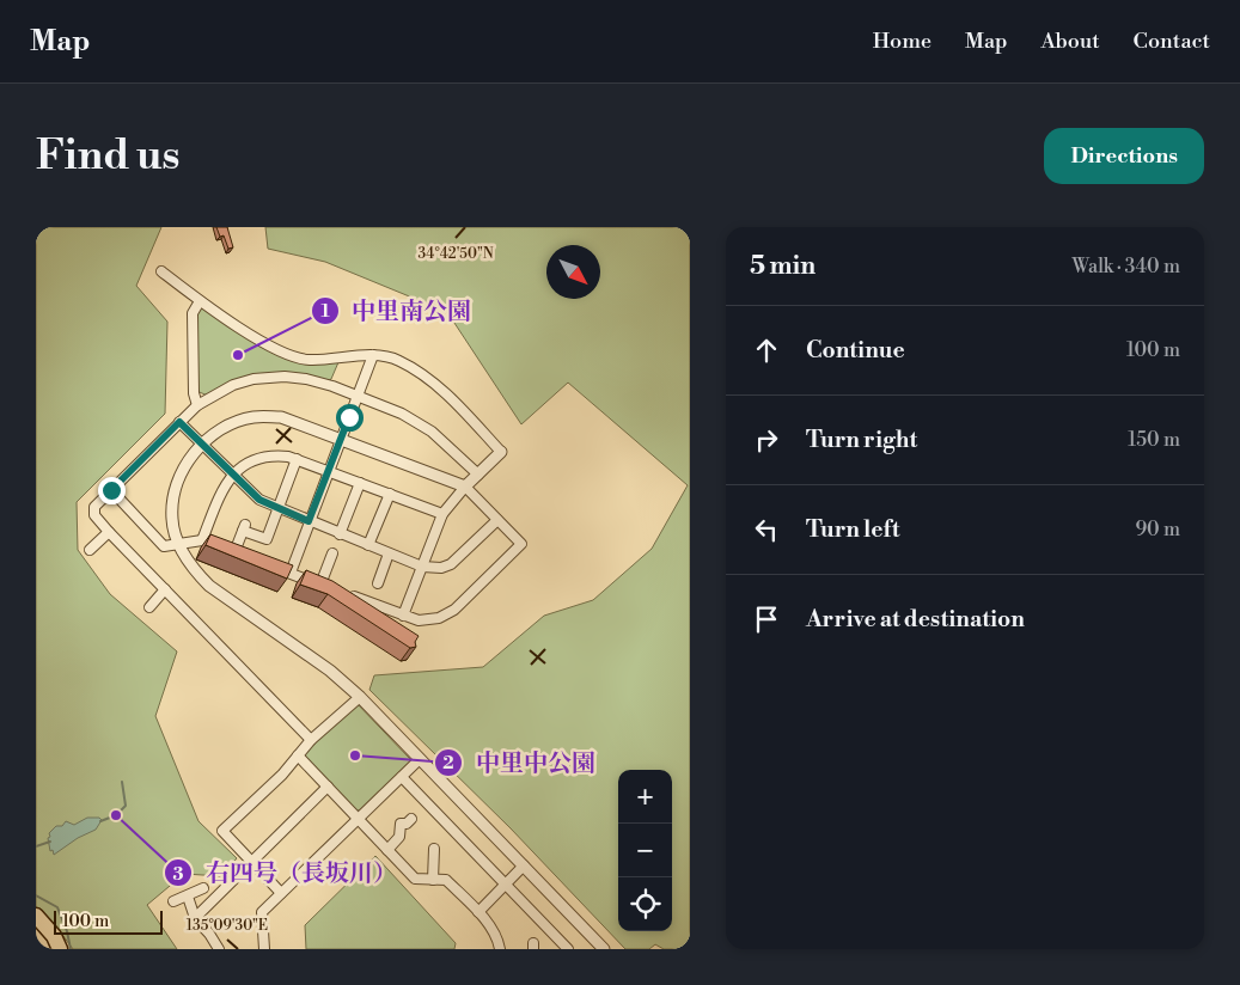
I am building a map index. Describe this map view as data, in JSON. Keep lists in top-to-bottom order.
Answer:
{
  "places": ["中里南公園", "中里中公園", "右四号（長坂川）"],
  "scale_bar": "100 m",
  "north": "bottom right",
  "page": {
    "header": "Map",
    "nav": [
      "Home",
      "Map",
      "About",
      "Contact"
    ],
    "buttons": "Directions",
    "title": "Find us",
    "heading": ["5 min", "Walk · 340 m"],
    "list": [
      ["Continue", "100 m"],
      ["Turn right", "150 m"],
      ["Turn left", "90 m"],
      "Arrive at destination"
    ],
    "map_buttons": ["+", "−"],
    "scale": "100 m"
  },
  "coordinates": ["34°42'50\"N", "135°09'30\"E"]
}
